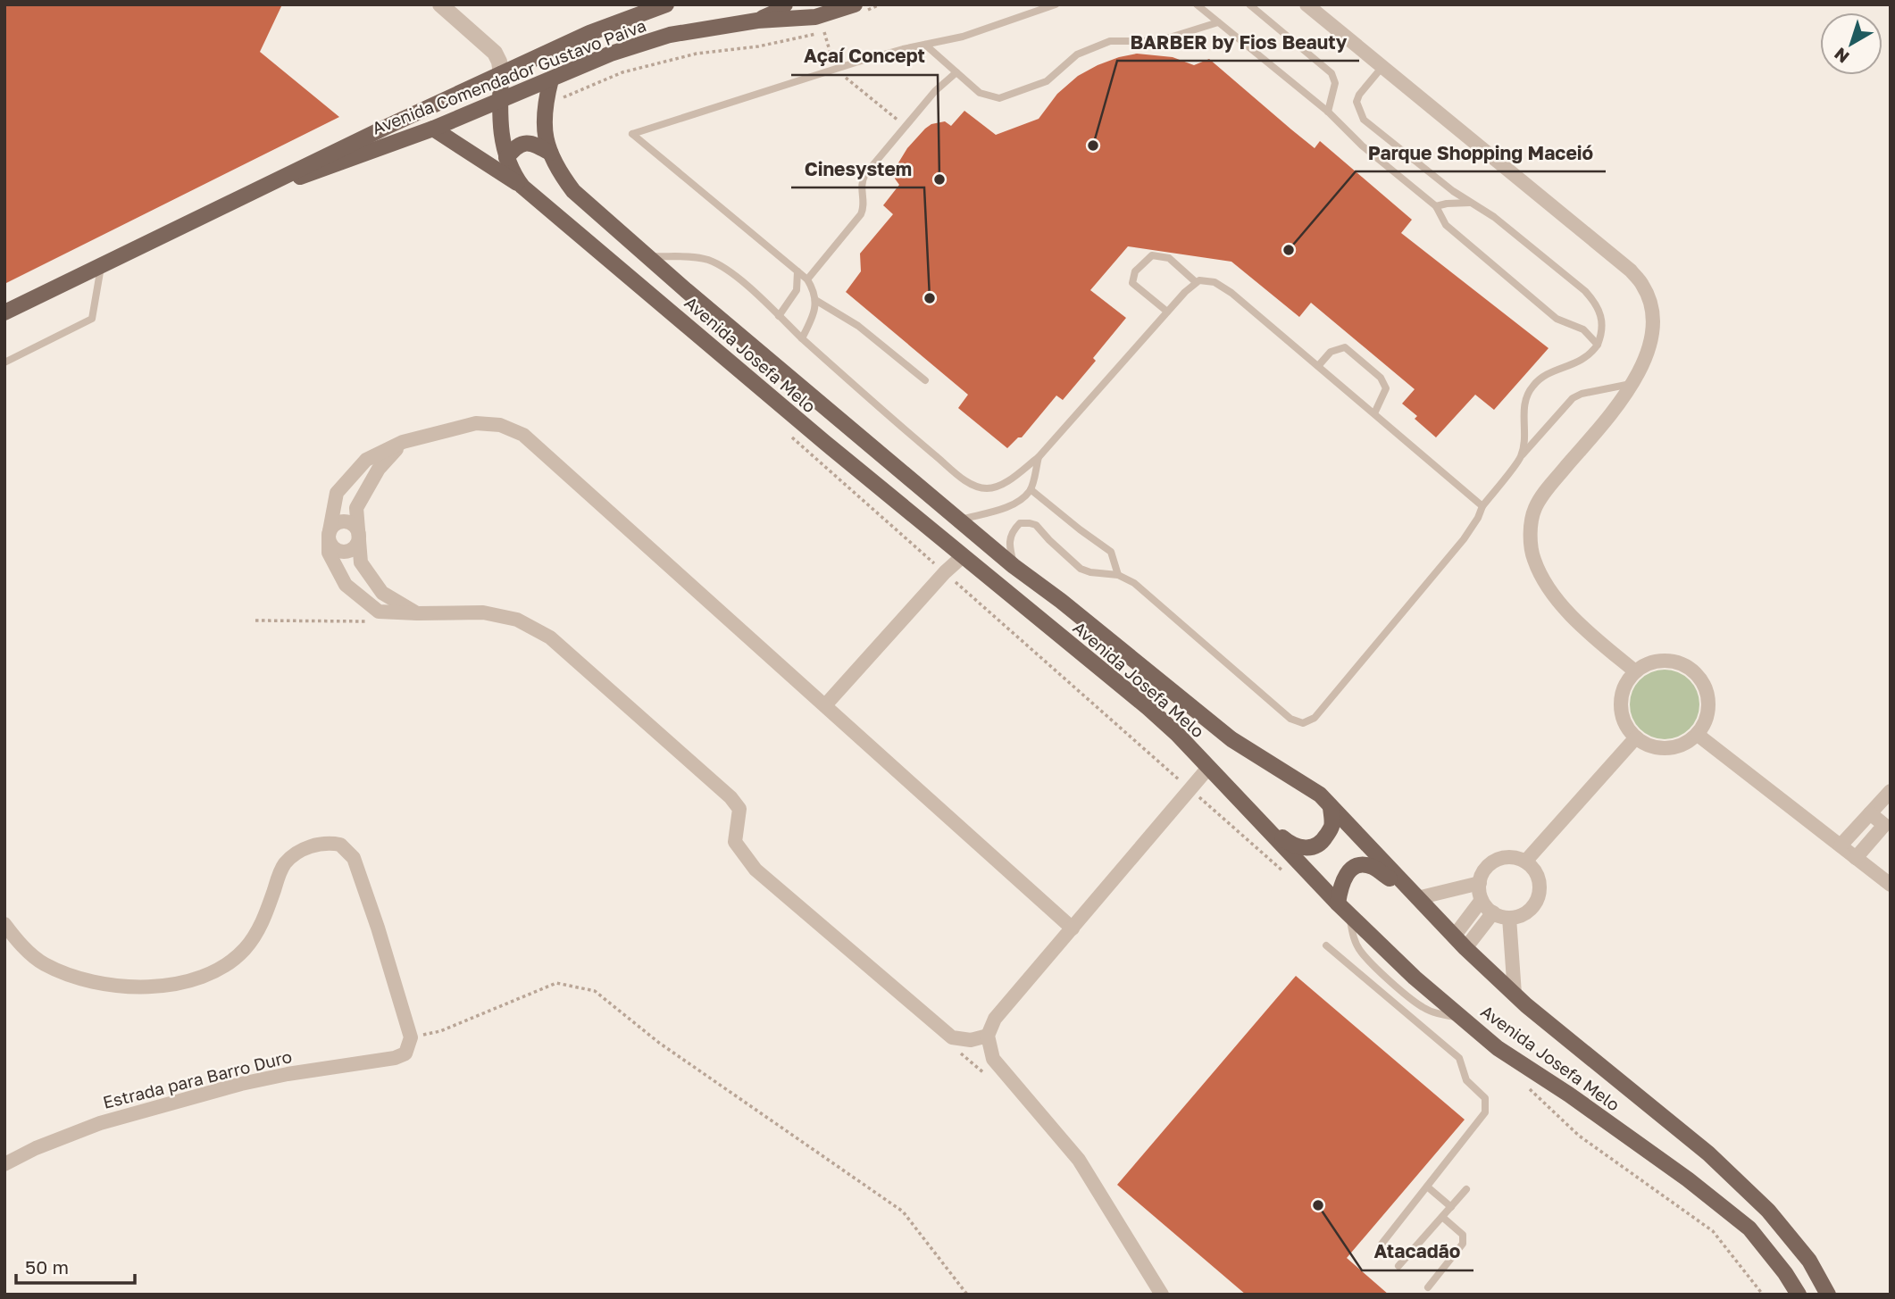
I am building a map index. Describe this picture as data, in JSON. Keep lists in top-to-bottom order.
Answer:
{
  "streets": {
    "main road": ["Avenida Comendador Gustavo Paiva", "Avenida Josefa Melo"],
    "street": ["Estrada para Barro Duro"]
  },
  "crossings": [
    ["Avenida Comendador Gustavo Paiva", "Avenida Josefa Melo"]
  ],
  "places": [
    "BARBER by Fios Beauty",
    "Açaí Concept",
    "Parque Shopping Maceió",
    "Cinesystem",
    "Atacadão"
  ],
  "scale_bar": "50 m",
  "north": "bottom left"
}
